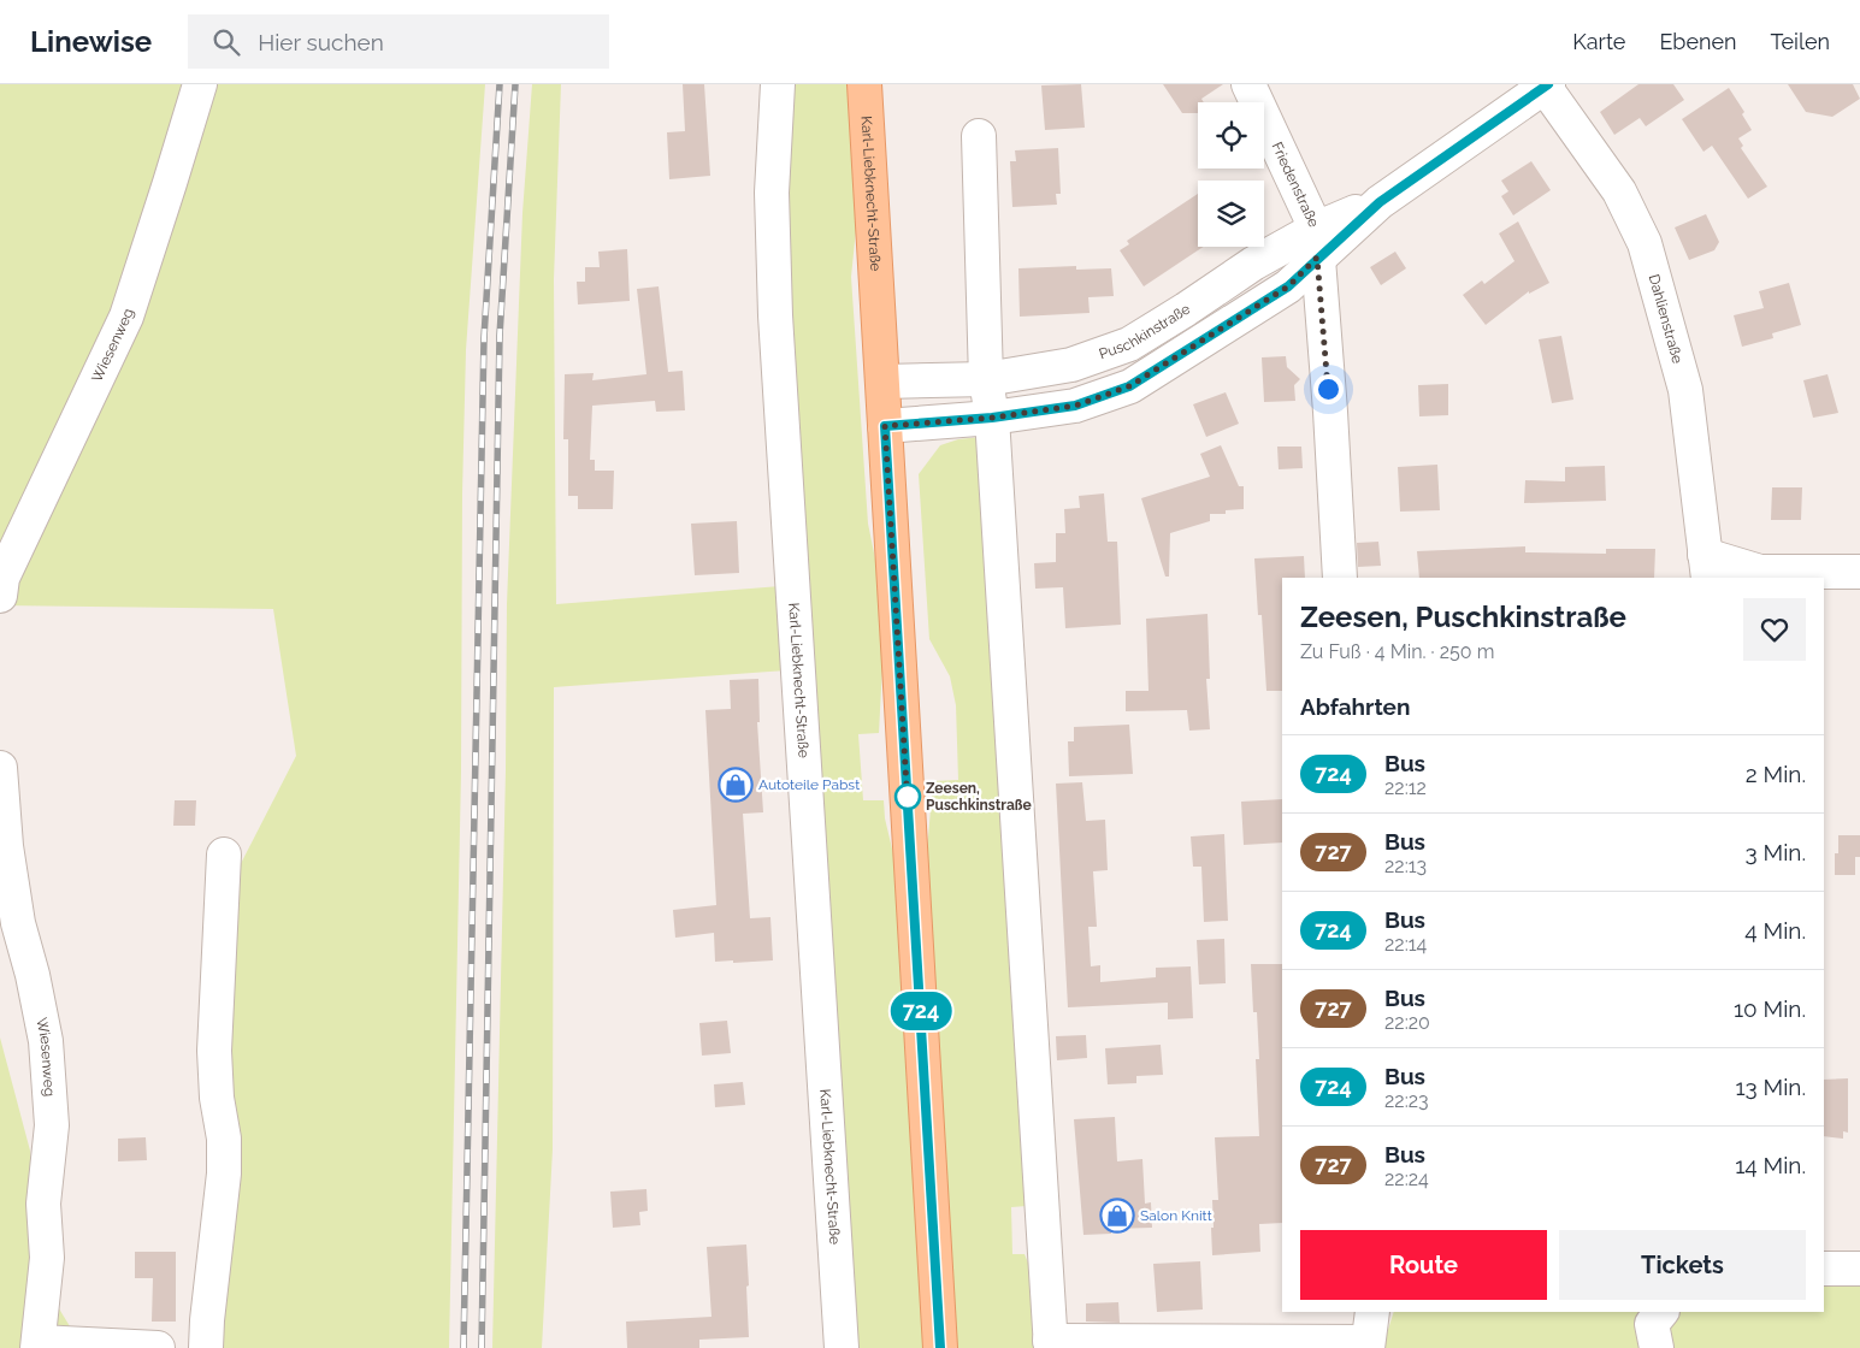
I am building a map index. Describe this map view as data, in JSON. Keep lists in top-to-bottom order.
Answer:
{
  "streets": {
    "main road": ["Karl-Liebknecht-Straße"],
    "street": [
      "Friedenstraße",
      "Dahlienstraße",
      "Puschkinstraße",
      "Wiesenweg"
    ]
  },
  "crossings": [
    ["Friedenstraße", "Puschkinstraße"],
    ["Karl-Liebknecht-Straße", "Puschkinstraße"],
    ["Dahlienstraße", "Puschkinstraße"]
  ],
  "places": {
    "shop": ["Autoteile Pabst", "Salon Knitt"],
    "other": ["Zeesen, Puschkinstraße"]
  },
  "lines": ["bus line 724"],
  "page": {
    "header": "Linewise",
    "search": "Hier suchen",
    "nav": ["Karte", "Ebenen", "Teilen"],
    "on_map": "724",
    "heading": [
      ["Zeesen, Puschkinstraße", "Zu Fuß · 4 Min. · 250 m"],
      "Abfahrten"
    ],
    "list": [
      {
        "mark": "724",
        "name": "Bus",
        "note": "22:12",
        "value": "2 Min."
      },
      {
        "mark": "727",
        "name": "Bus",
        "note": "22:13",
        "value": "3 Min."
      },
      {
        "mark": "724",
        "name": "Bus",
        "note": "22:14",
        "value": "4 Min."
      },
      {
        "mark": "727",
        "name": "Bus",
        "note": "22:20",
        "value": "10 Min."
      },
      {
        "mark": "724",
        "name": "Bus",
        "note": "22:23",
        "value": "13 Min."
      },
      {
        "mark": "727",
        "name": "Bus",
        "note": "22:24",
        "value": "14 Min."
      }
    ],
    "buttons": ["Route", "Tickets"]
  }
}
